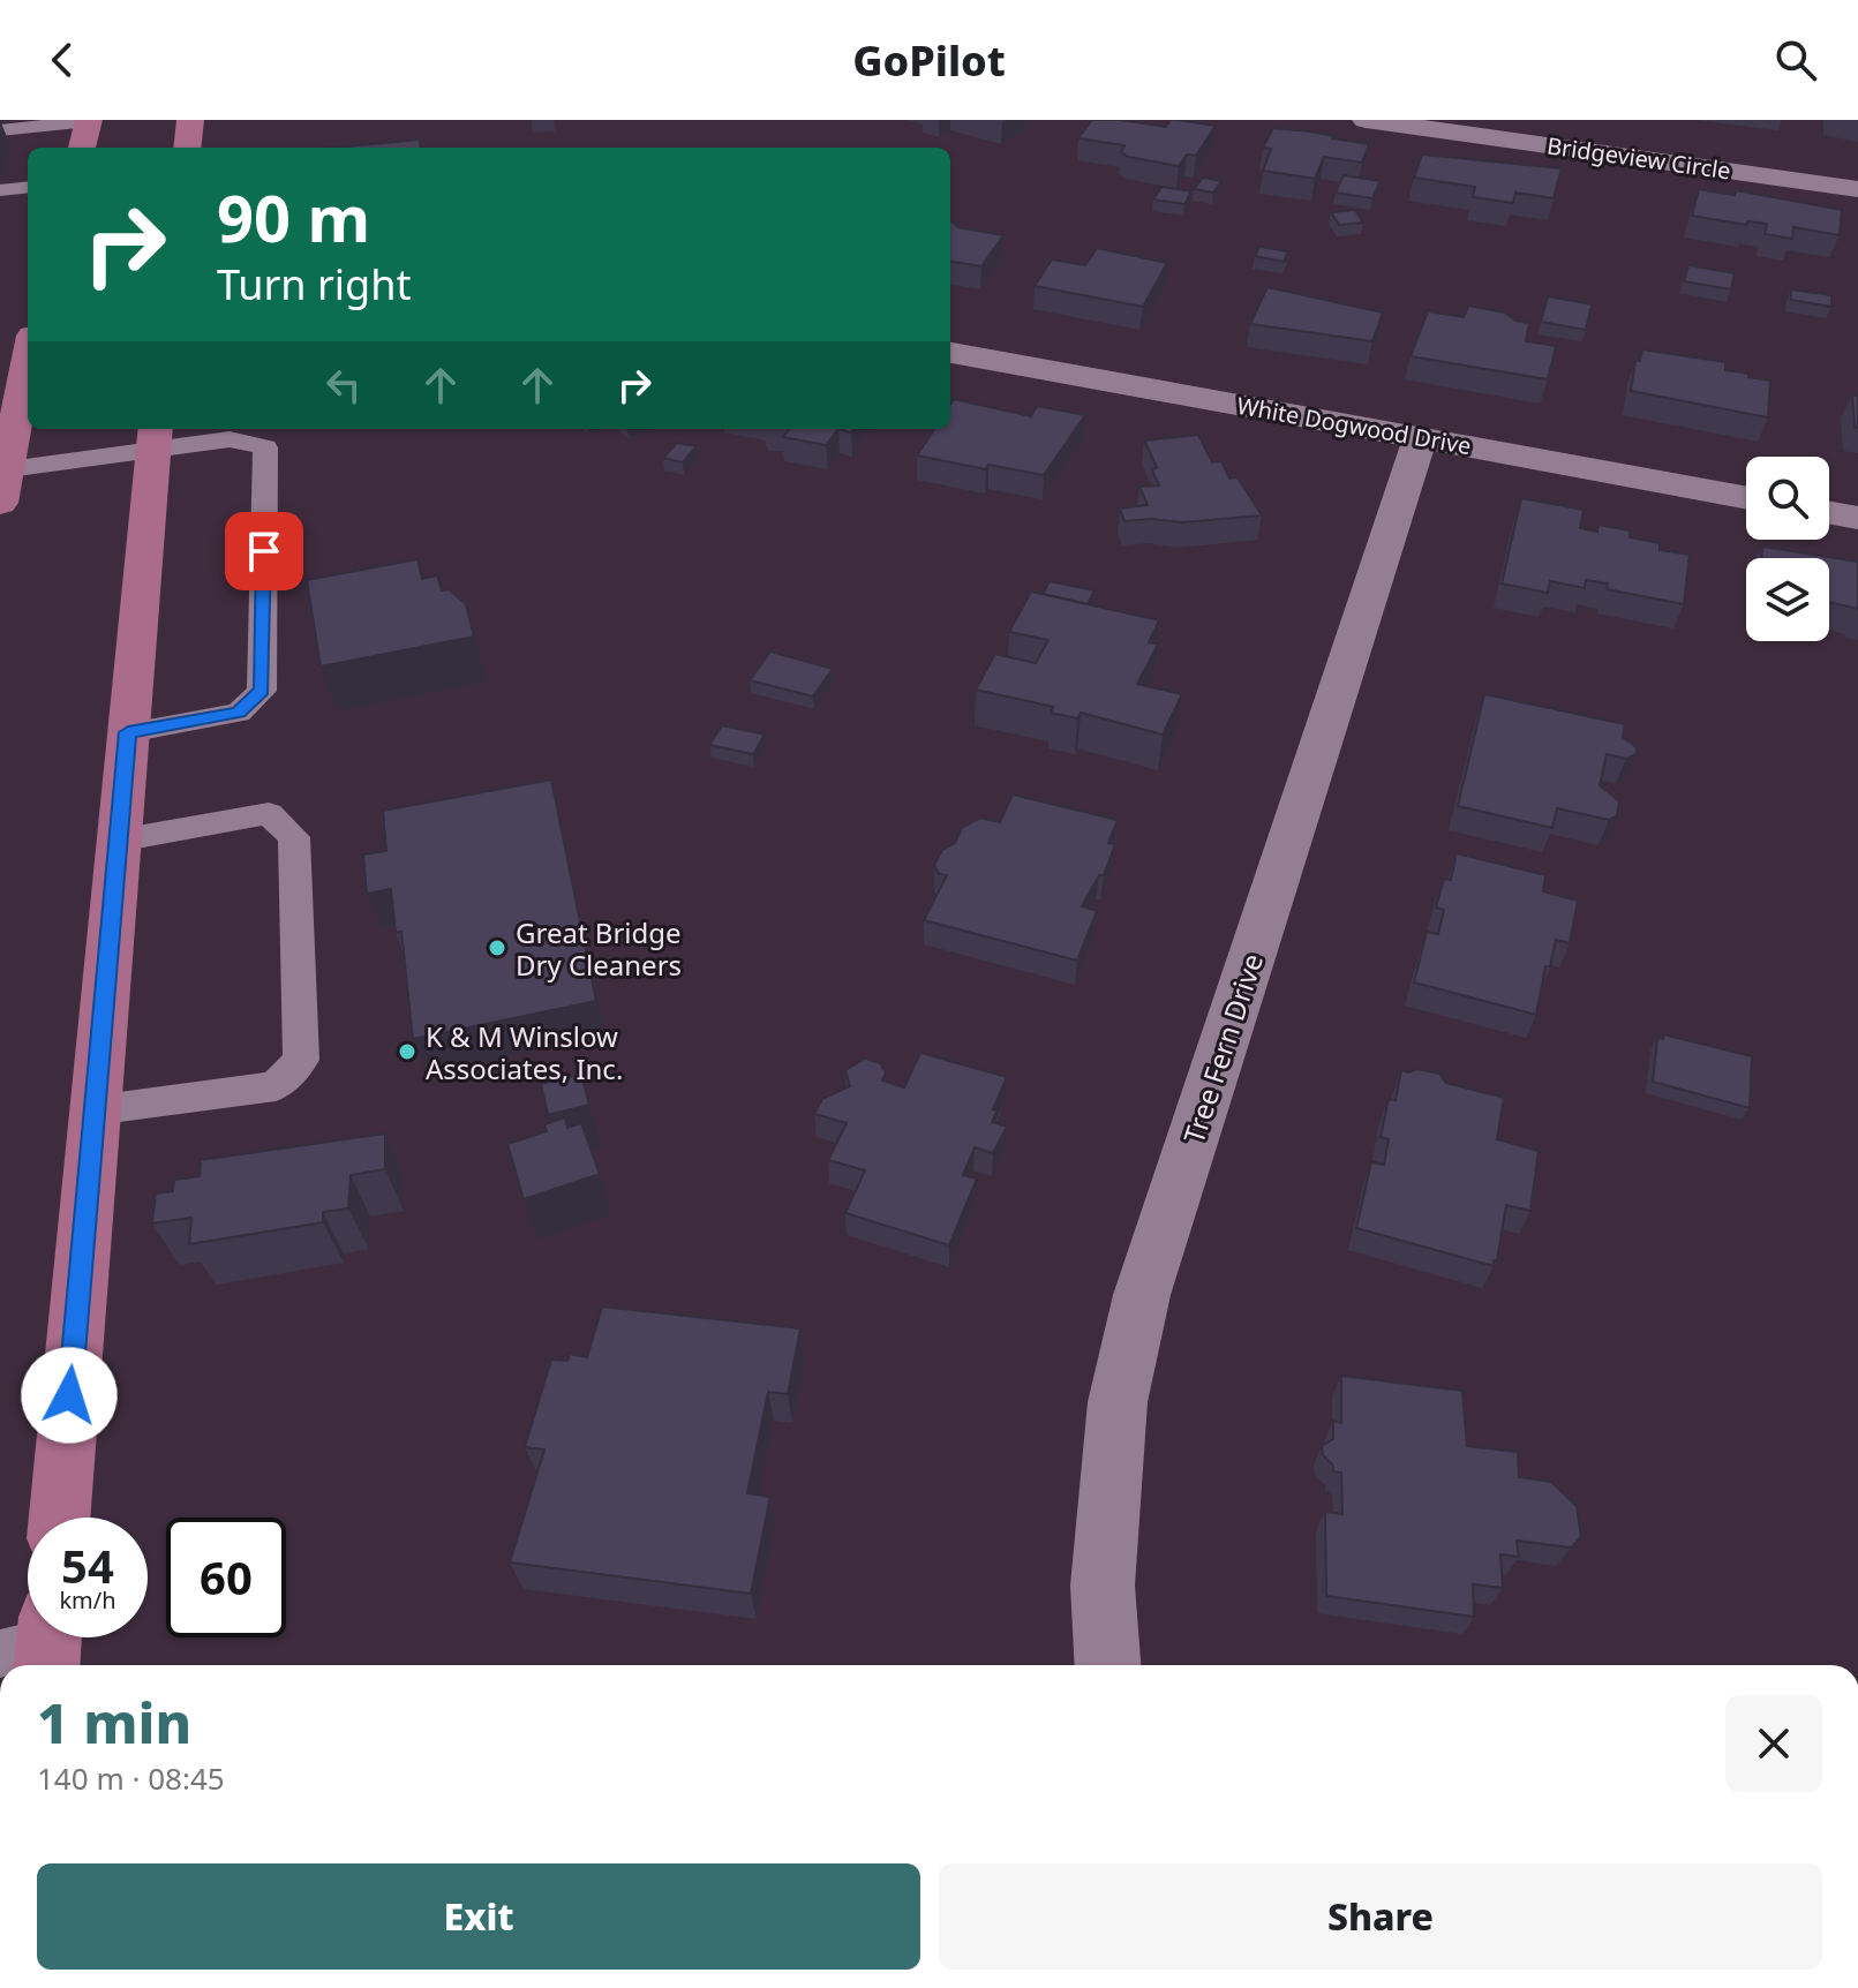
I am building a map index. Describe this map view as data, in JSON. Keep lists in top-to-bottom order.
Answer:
{
  "streets": {
    "street": ["Bridgeview Circle", "White Dogwood Drive", "Tree Fern Drive"]
  },
  "crossings": [
    ["White Dogwood Drive", "Tree Fern Drive"]
  ],
  "places": ["Great Bridge Dry Cleaners", "K & M Winslow Associates, Inc."],
  "page": {
    "header": "GoPilot",
    "turn": ["90 m", "Turn right"],
    "speed": "54 km/h",
    "limit": "60",
    "heading": ["1 min", "140 m · 08:45"],
    "buttons": ["Exit", "Share"]
  }
}
